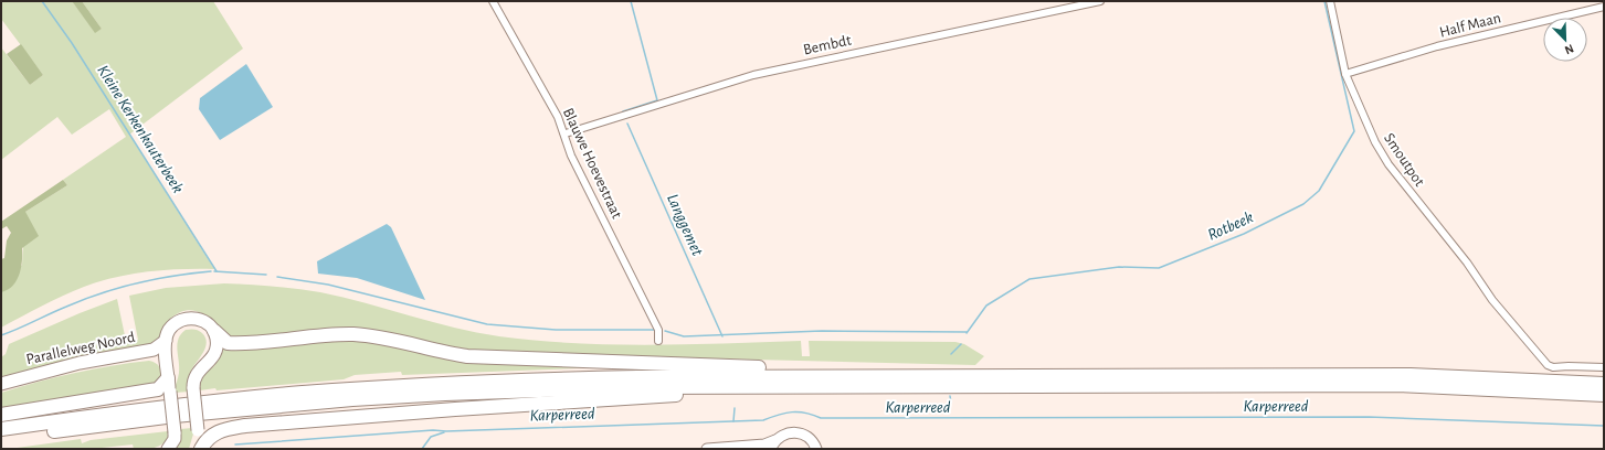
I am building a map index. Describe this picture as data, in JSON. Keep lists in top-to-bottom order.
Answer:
{
  "streets": {
    "highway": ["Parallelweg Noord"],
    "street": [
      "Half Maan",
      "Bembdt",
      "Smoutpot",
      "Blauwe Hoevestraat"
    ]
  },
  "crossings": [
    ["Half Maan", "Smoutpot"],
    ["Bembdt", "Blauwe Hoevestraat"]
  ],
  "water": [
    "Kleine Kerkenkauterbeek",
    "Langgemet",
    "Rotbeek",
    "Karperreed"
  ],
  "north": "bottom right"
}
